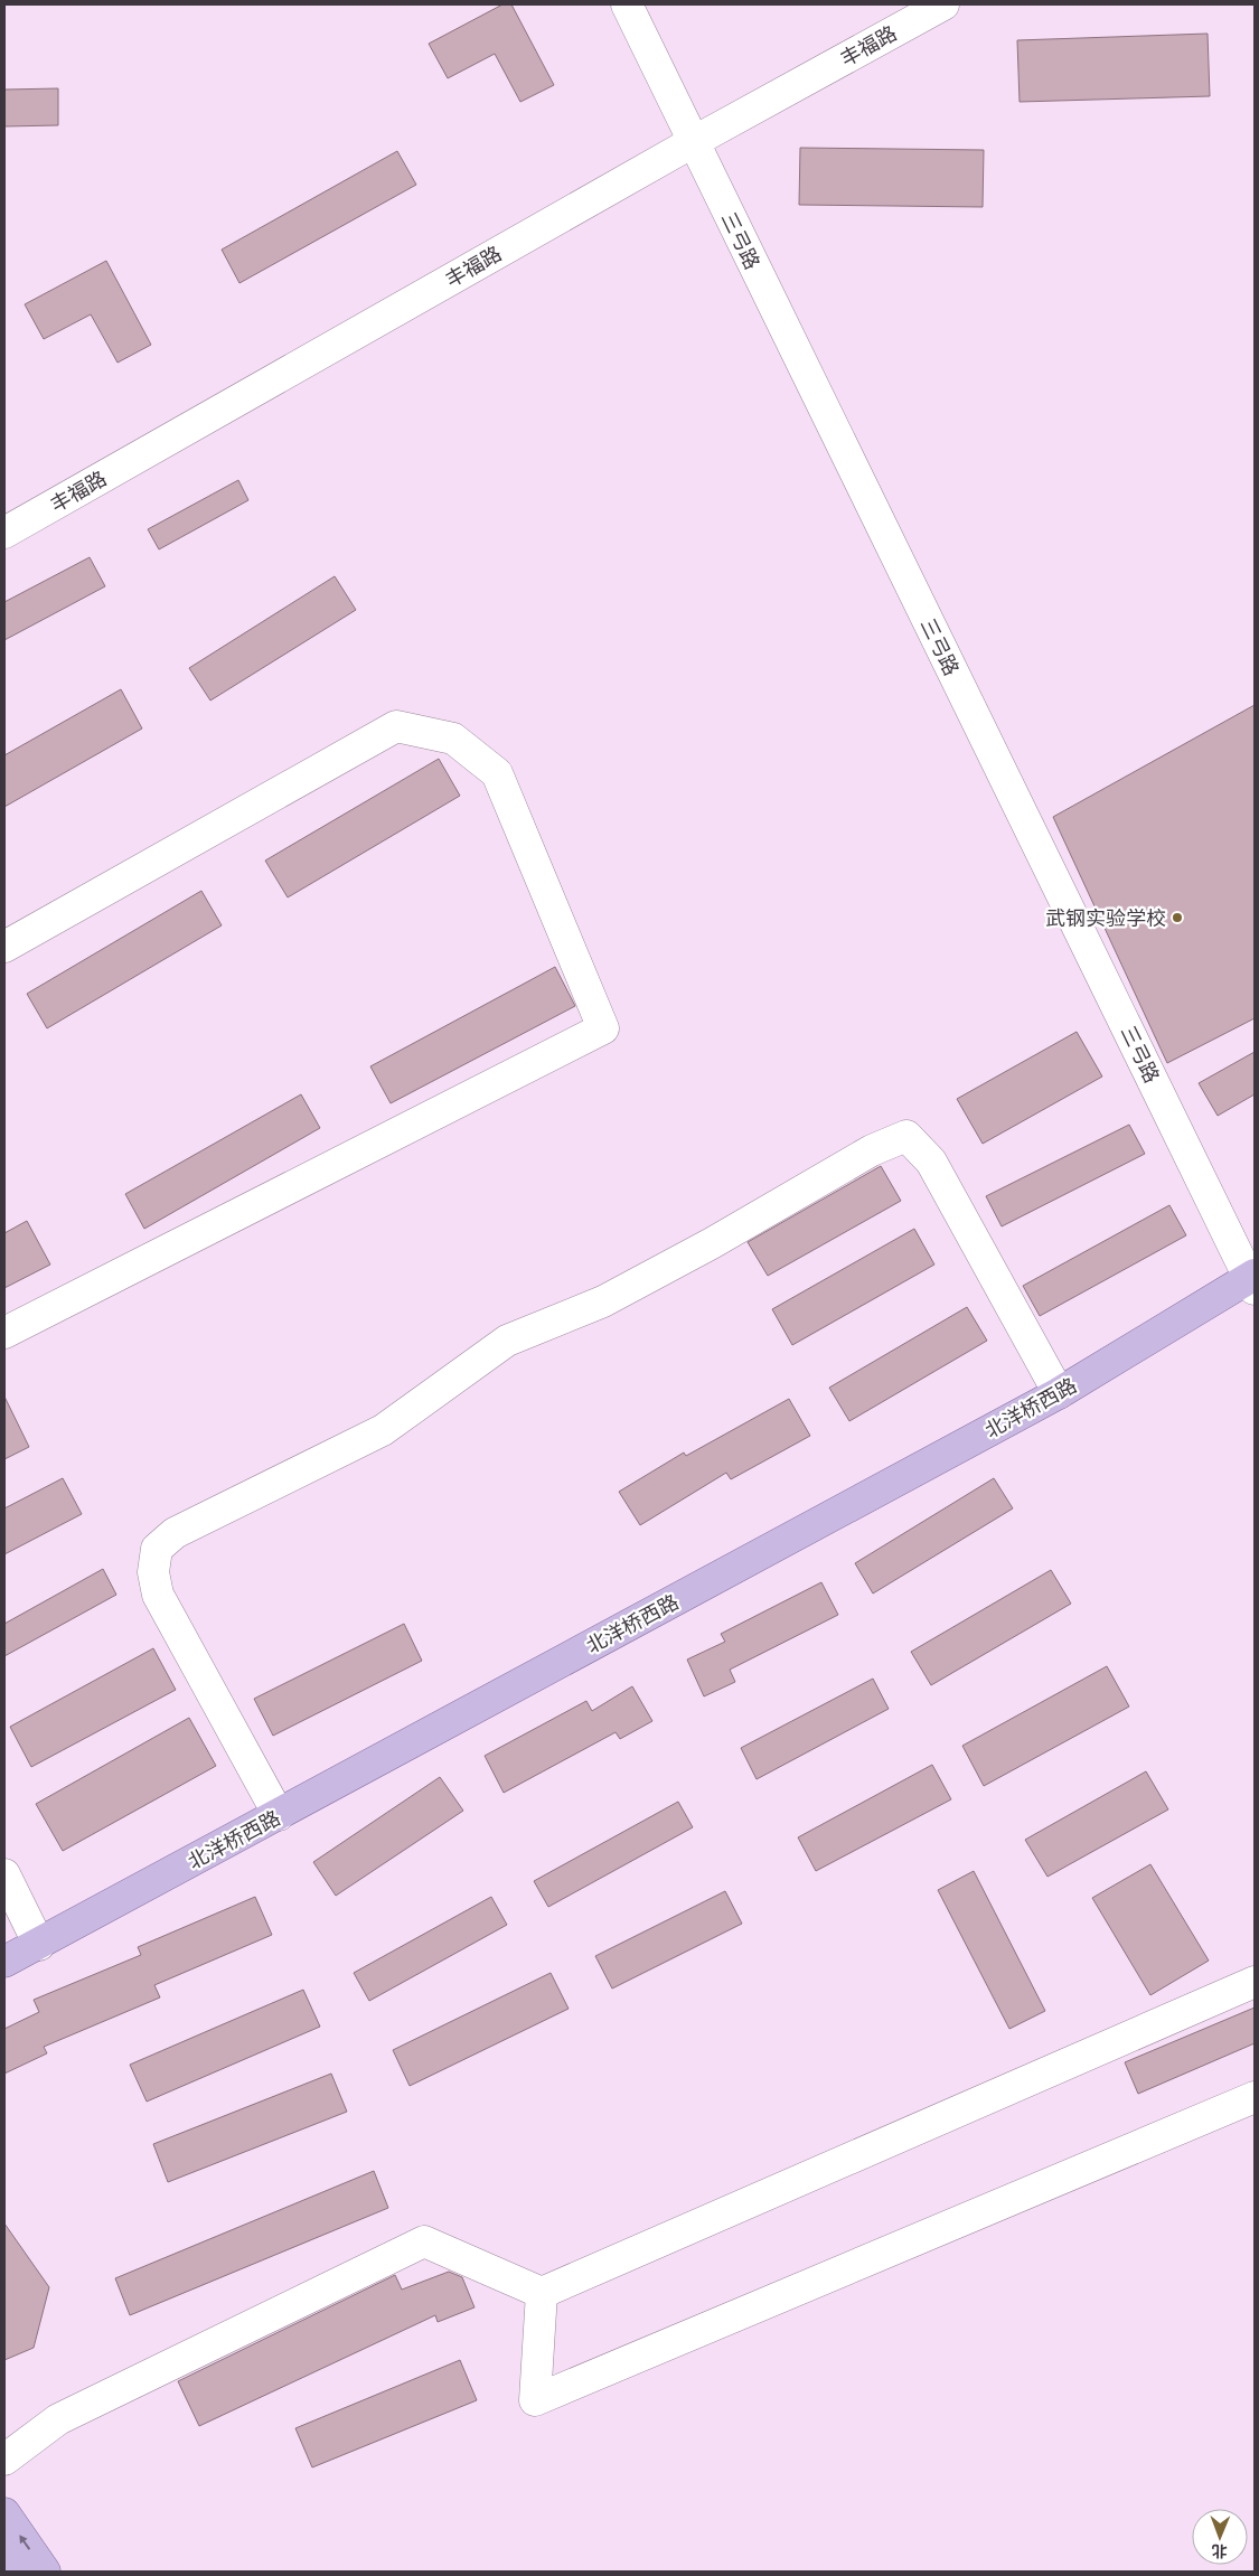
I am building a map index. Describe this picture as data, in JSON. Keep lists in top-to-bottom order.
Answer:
{
  "streets": {
    "main road": ["北洋桥西路"],
    "street": ["丰福路", "三弓路"]
  },
  "crossings": [
    ["丰福路", "三弓路"],
    ["三弓路", "北洋桥西路"]
  ],
  "places": ["武钢实验学校"],
  "north": "bottom"
}
